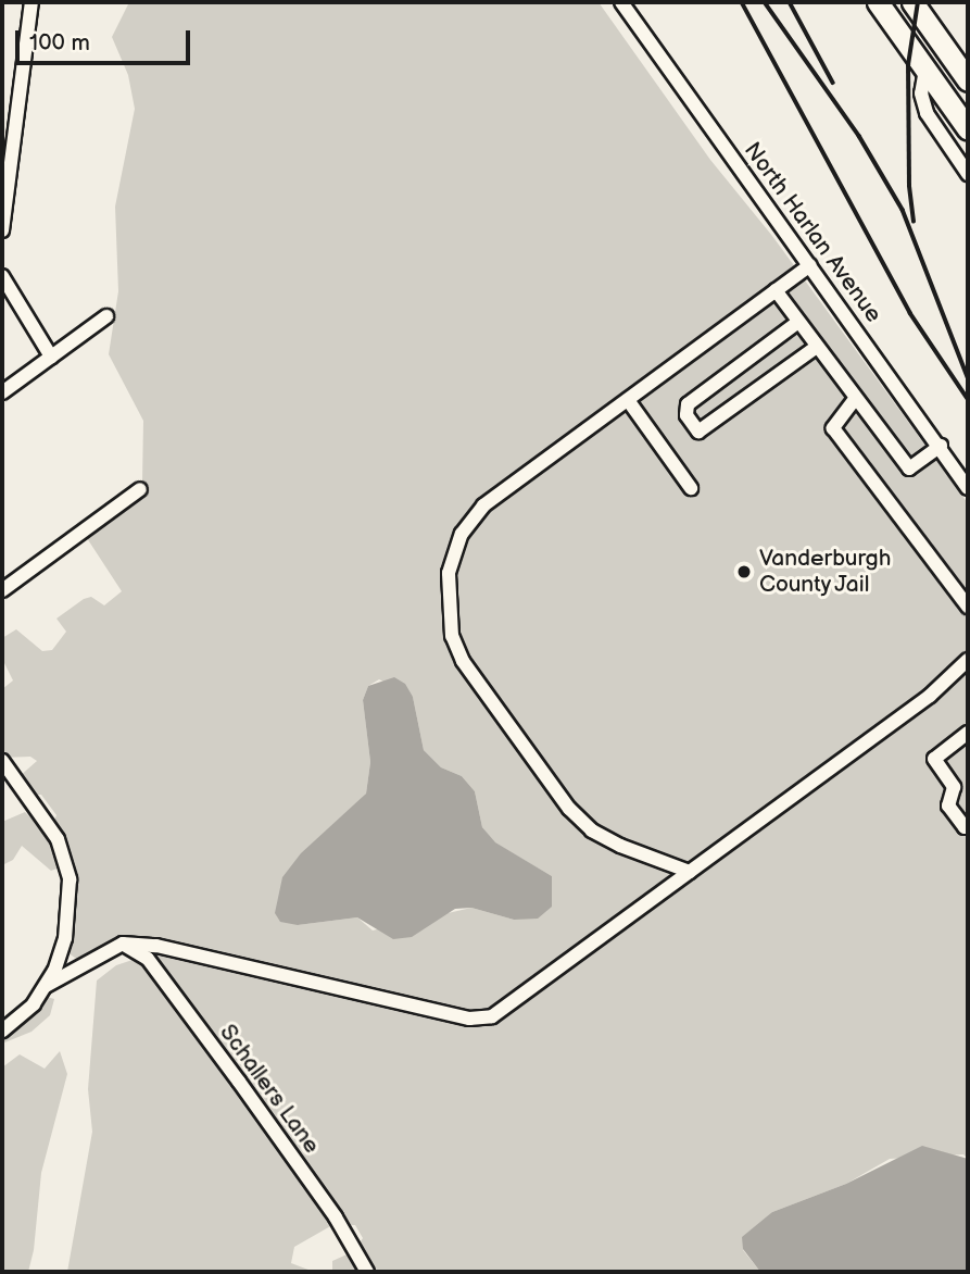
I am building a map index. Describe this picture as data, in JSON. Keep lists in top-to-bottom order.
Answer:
{
  "streets": {
    "street": ["North Harlan Avenue", "Schallers Lane"]
  },
  "places": ["Vanderburgh County Jail"],
  "scale_bar": "100 m"
}
